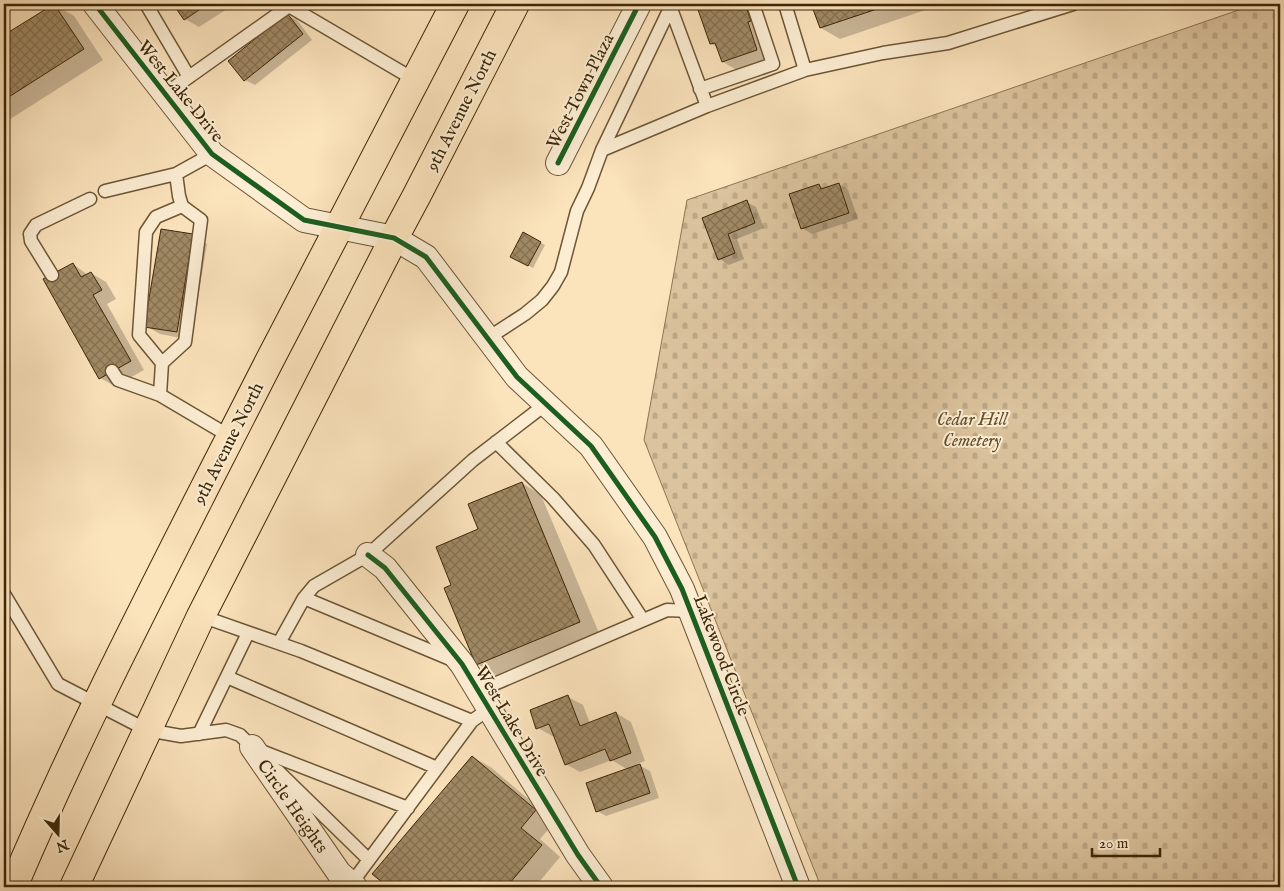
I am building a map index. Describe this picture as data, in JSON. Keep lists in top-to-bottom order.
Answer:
{
  "streets": {
    "main road": ["9th Avenue North"],
    "street": [
      "West Lake Drive",
      "West Town Plaza",
      "Lakewood Circle",
      "Circle Heights"
    ]
  },
  "crossings": [
    ["West Lake Drive", "9th Avenue North"],
    ["West Lake Drive", "Lakewood Circle"]
  ],
  "parks": ["Cedar Hill Cemetery"],
  "scale_bar": "20 m",
  "north": "bottom"
}
